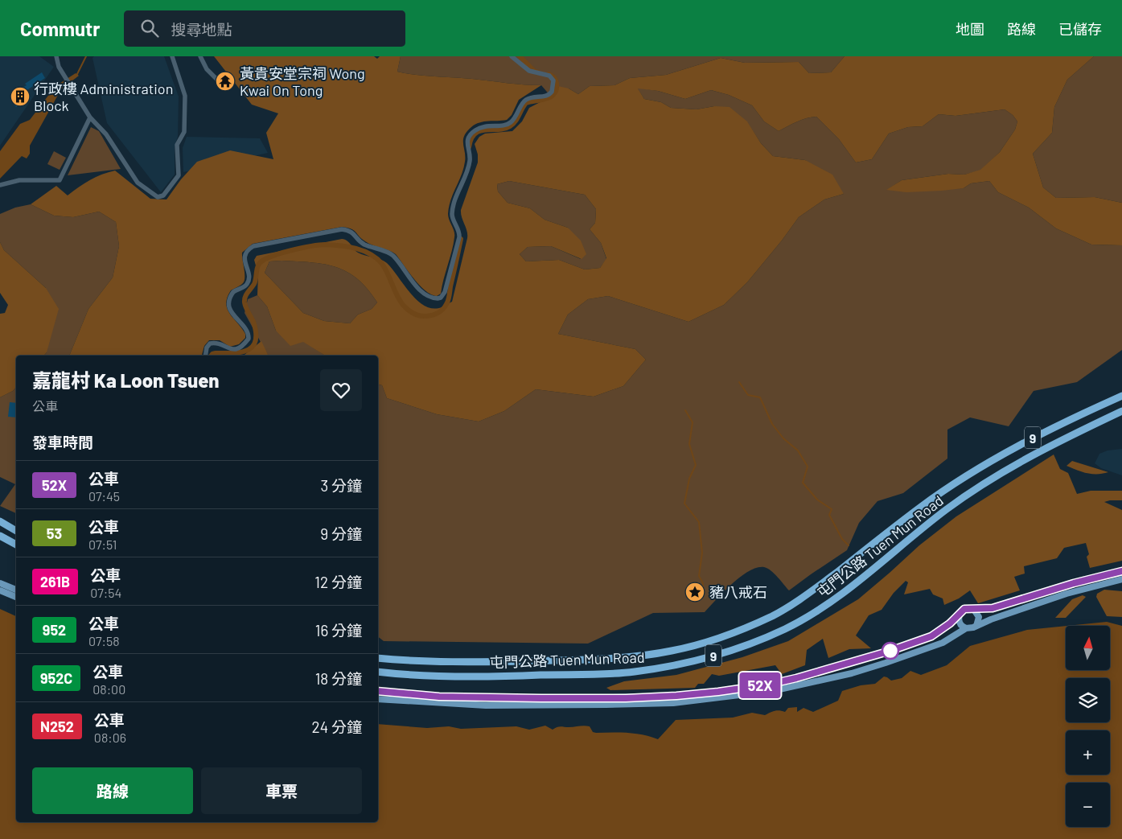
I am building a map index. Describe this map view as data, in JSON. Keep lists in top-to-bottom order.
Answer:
{
  "streets": {
    "highway": ["9", "屯門公路 Tuen Mun Road"]
  },
  "places": {
    "temple": ["黃貴安堂宗祠 Wong Kwai On Tong"],
    "building": ["行政樓 Administration Block"],
    "place": ["豬八戒石"]
  },
  "lines": ["bus line 52X"],
  "north": "top",
  "page": {
    "header": "Commutr",
    "search": "搜尋地點",
    "nav": ["地圖", "路線", "已儲存"],
    "on_map": "52X",
    "heading": [
      ["嘉龍村 Ka Loon Tsuen", "公車"],
      "發車時間"
    ],
    "list": [
      {
        "mark": "52X",
        "name": "公車",
        "note": "07:45",
        "value": "3 分鐘"
      },
      {
        "mark": "53",
        "name": "公車",
        "note": "07:51",
        "value": "9 分鐘"
      },
      {
        "mark": "261B",
        "name": "公車",
        "note": "07:54",
        "value": "12 分鐘"
      },
      {
        "mark": "952",
        "name": "公車",
        "note": "07:58",
        "value": "16 分鐘"
      },
      {
        "mark": "952C",
        "name": "公車",
        "note": "08:00",
        "value": "18 分鐘"
      },
      {
        "mark": "N252",
        "name": "公車",
        "note": "08:06",
        "value": "24 分鐘"
      }
    ],
    "map_buttons": ["+", "−"],
    "buttons": ["路線", "車票"]
  }
}
